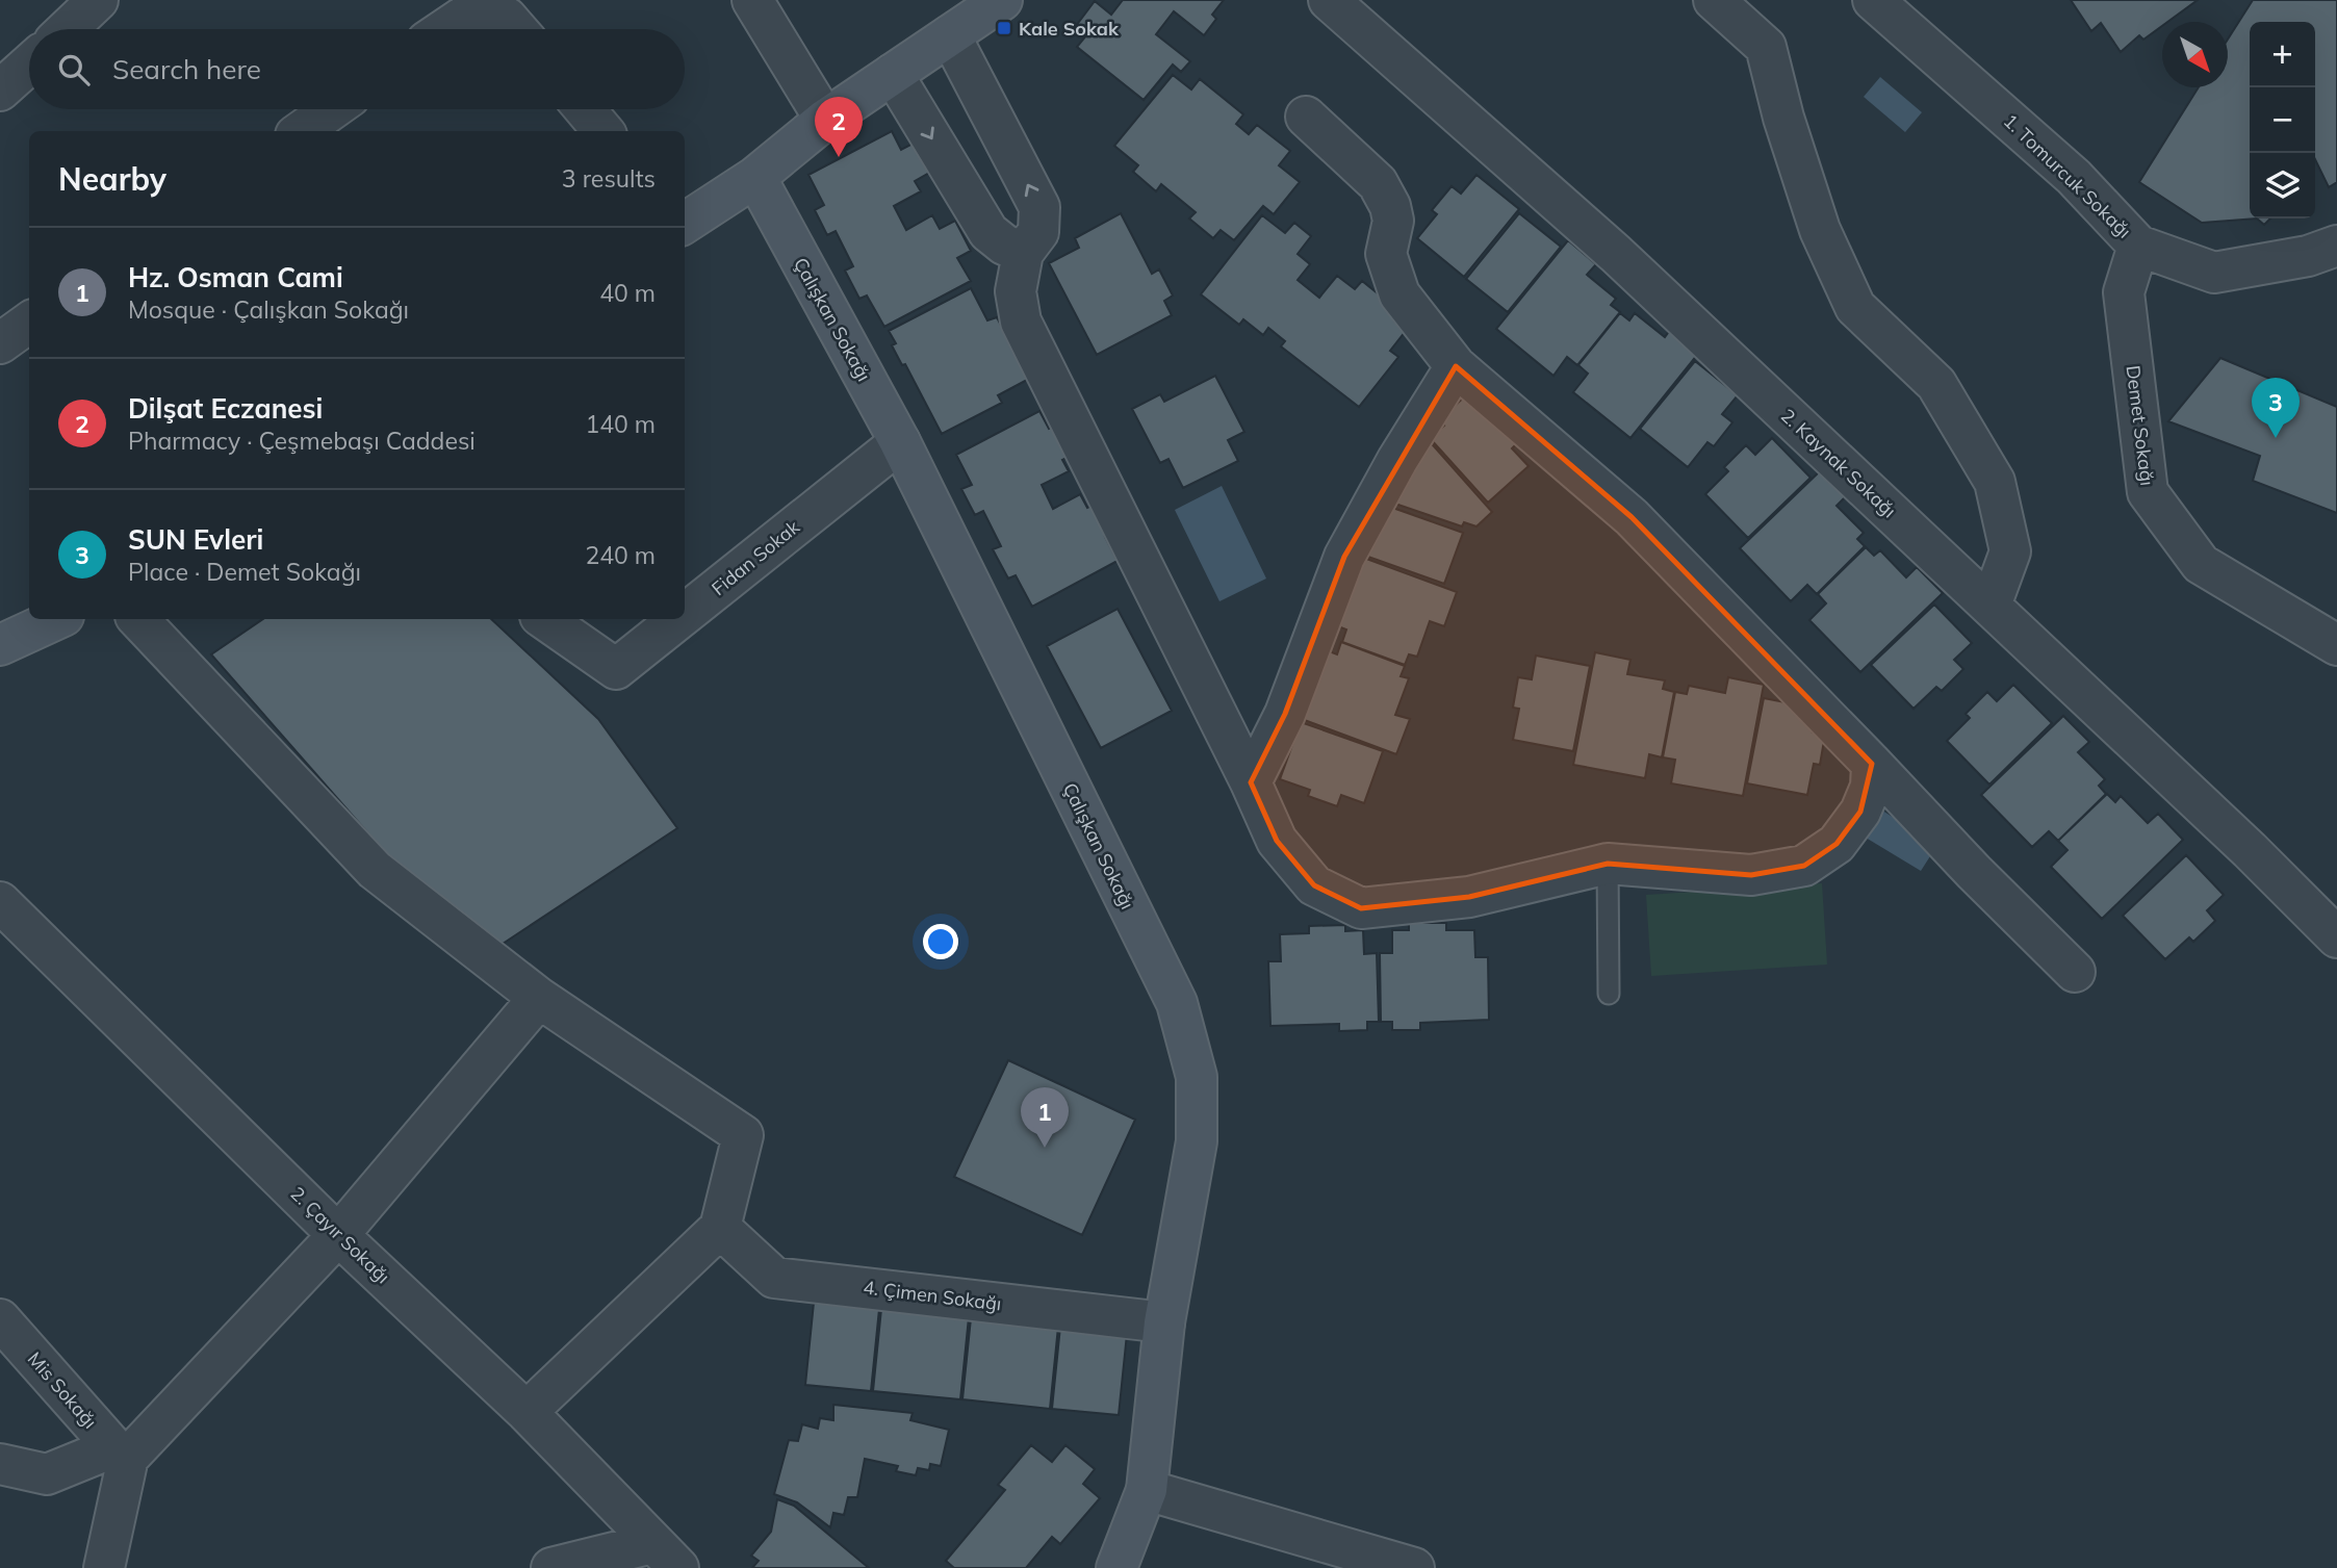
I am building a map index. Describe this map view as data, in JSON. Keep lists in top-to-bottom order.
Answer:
{
  "streets": {
    "main road": ["Çalışkan Sokağı"],
    "street": [
      "1. Tomurcuk Sokağı",
      "Demet Sokağı",
      "2. Kaynak Sokağı",
      "Fidan Sokak",
      "2. Çayır Sokağı",
      "4. Çimen Sokağı",
      "Mis Sokağı"
    ]
  },
  "crossings": [
    ["1. Tomurcuk Sokağı", "Demet Sokağı"],
    ["Çalışkan Sokağı", "Fidan Sokak"],
    ["Çalışkan Sokağı", "4. Çimen Sokağı"]
  ],
  "places": {
    "transit": ["Kale Sokak"]
  },
  "north": "bottom right",
  "page": {
    "map_buttons": ["+", "−"],
    "search": "Search here",
    "pins": ["2", "3", "1"],
    "heading": ["Nearby", "3 results"],
    "list": [
      {
        "mark": "1",
        "name": "Hz. Osman Cami",
        "note": "Mosque · Çalışkan Sokağı",
        "value": "40 m"
      },
      {
        "mark": "2",
        "name": "Dilşat Eczanesi",
        "note": "Pharmacy · Çeşmebaşı Caddesi",
        "value": "140 m"
      },
      {
        "mark": "3",
        "name": "SUN Evleri",
        "note": "Place · Demet Sokağı",
        "value": "240 m"
      }
    ]
  }
}
